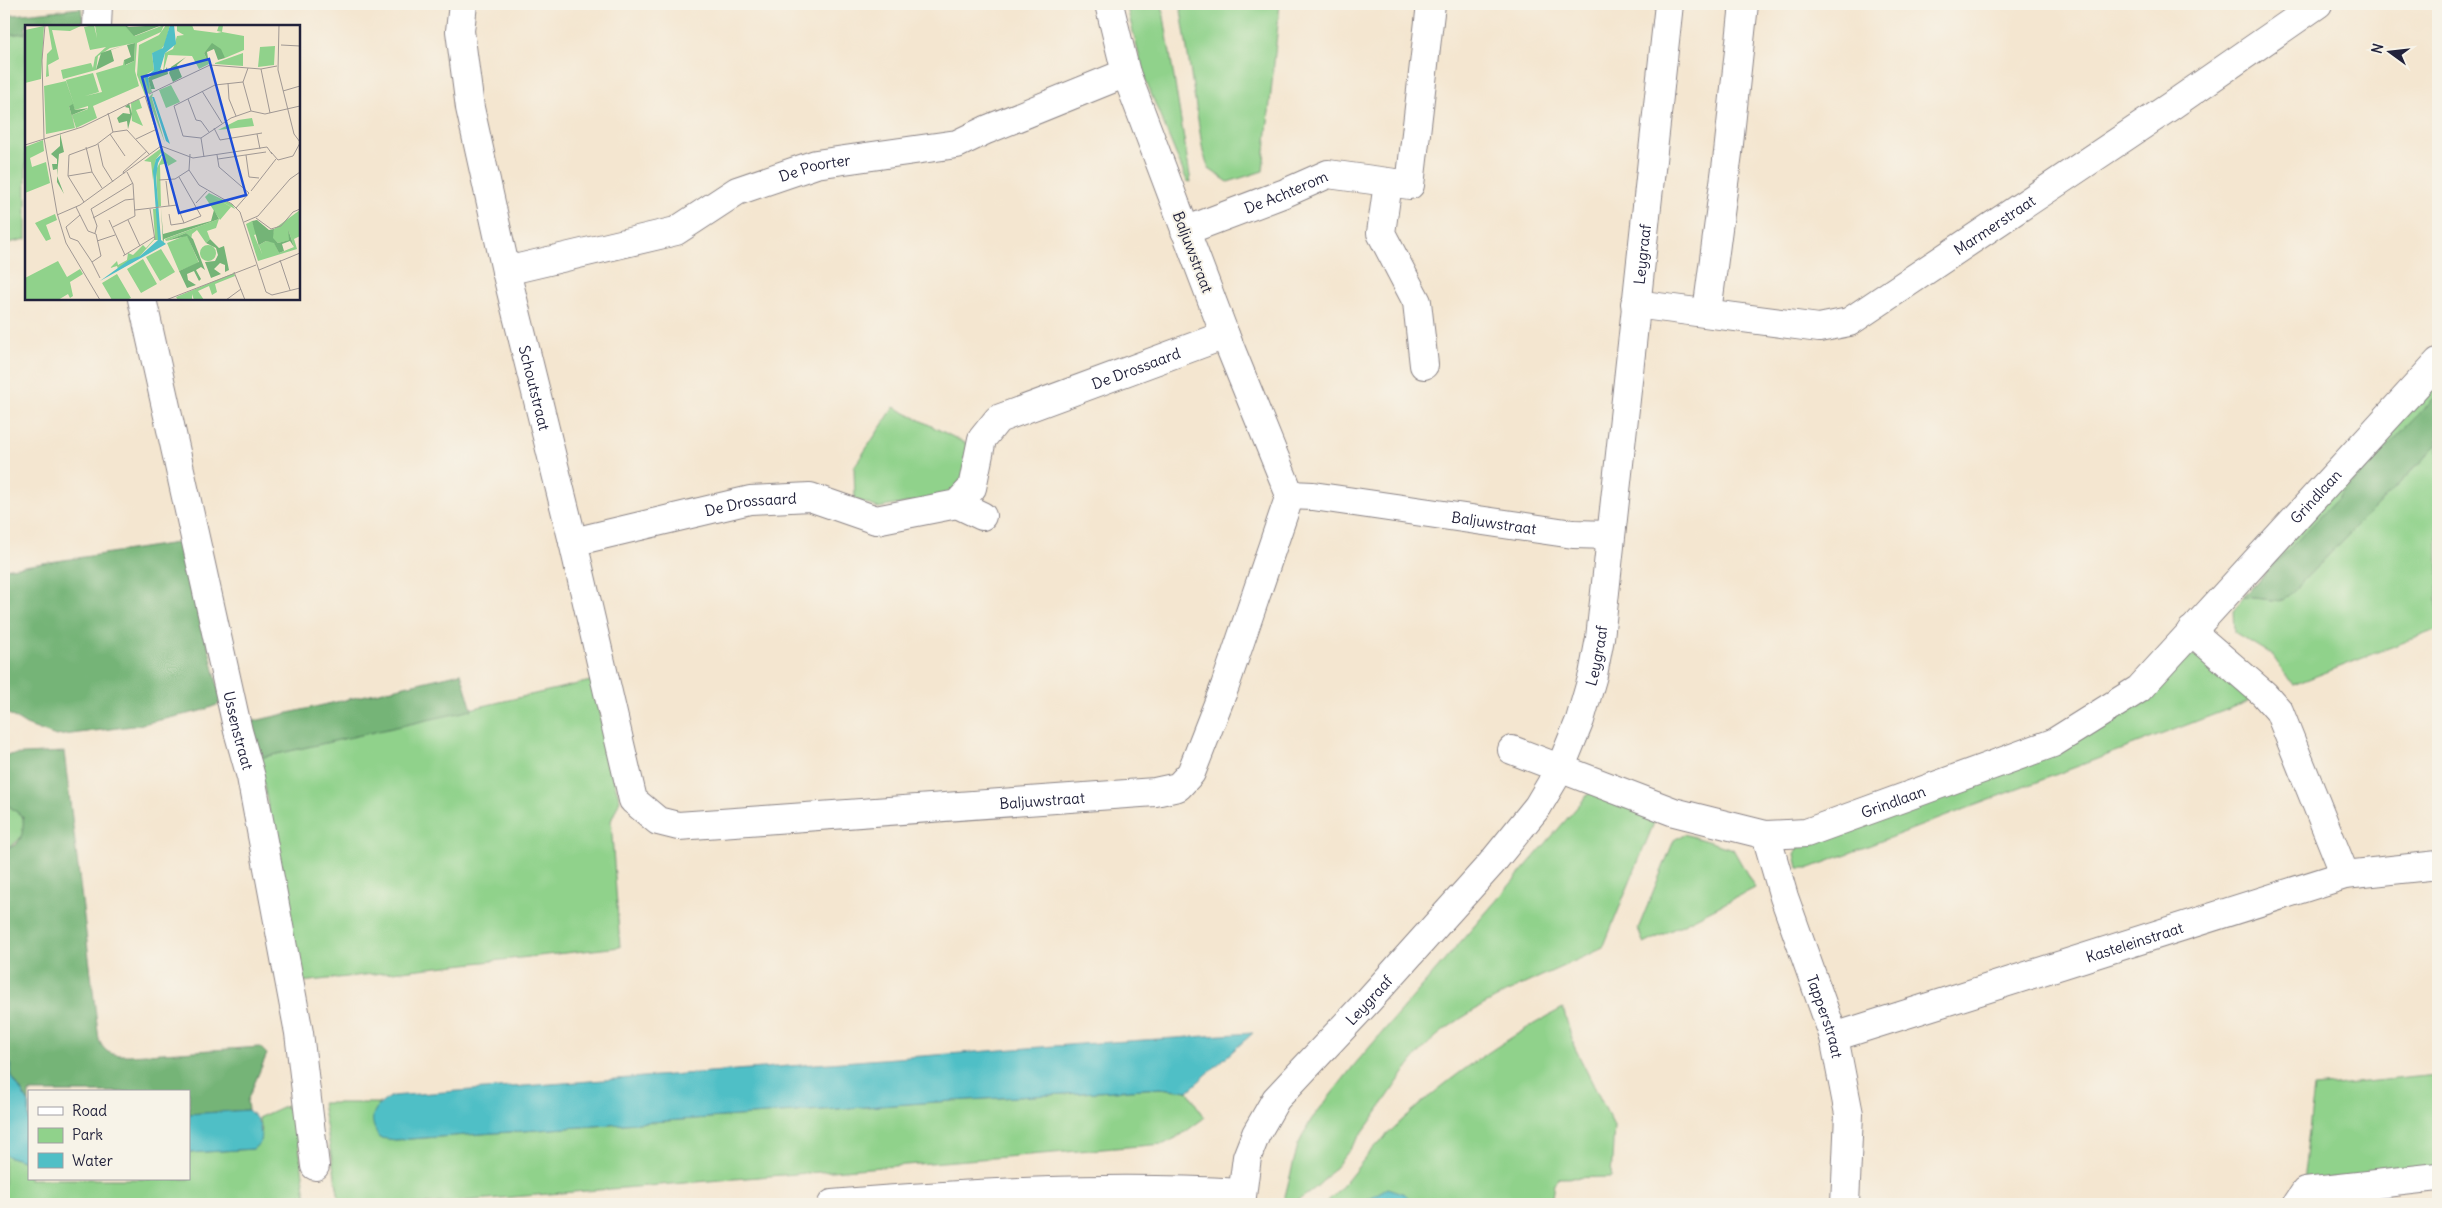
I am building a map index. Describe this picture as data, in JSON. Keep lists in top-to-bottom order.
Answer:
{
  "streets": {
    "street": [
      "De Poorter",
      "De Achterom",
      "Marmerstraat",
      "Baljuwstraat",
      "Leygraaf",
      "De Drossaard",
      "Schoutstraat",
      "Grindlaan",
      "Ussenstraat",
      "Kasteleinstraat",
      "Tapperstraat"
    ]
  },
  "crossings": [
    ["De Poorter", "Baljuwstraat"],
    ["De Poorter", "Schoutstraat"],
    ["De Achterom", "Baljuwstraat"],
    ["Marmerstraat", "Leygraaf"],
    ["Baljuwstraat", "Leygraaf"],
    ["Baljuwstraat", "De Drossaard"],
    ["Baljuwstraat", "Schoutstraat"],
    ["Leygraaf", "Grindlaan"],
    ["De Drossaard", "Schoutstraat"],
    ["Grindlaan", "Tapperstraat"],
    ["Kasteleinstraat", "Tapperstraat"]
  ],
  "legend": ["Road", "Park", "Water"],
  "north": "left"
}
